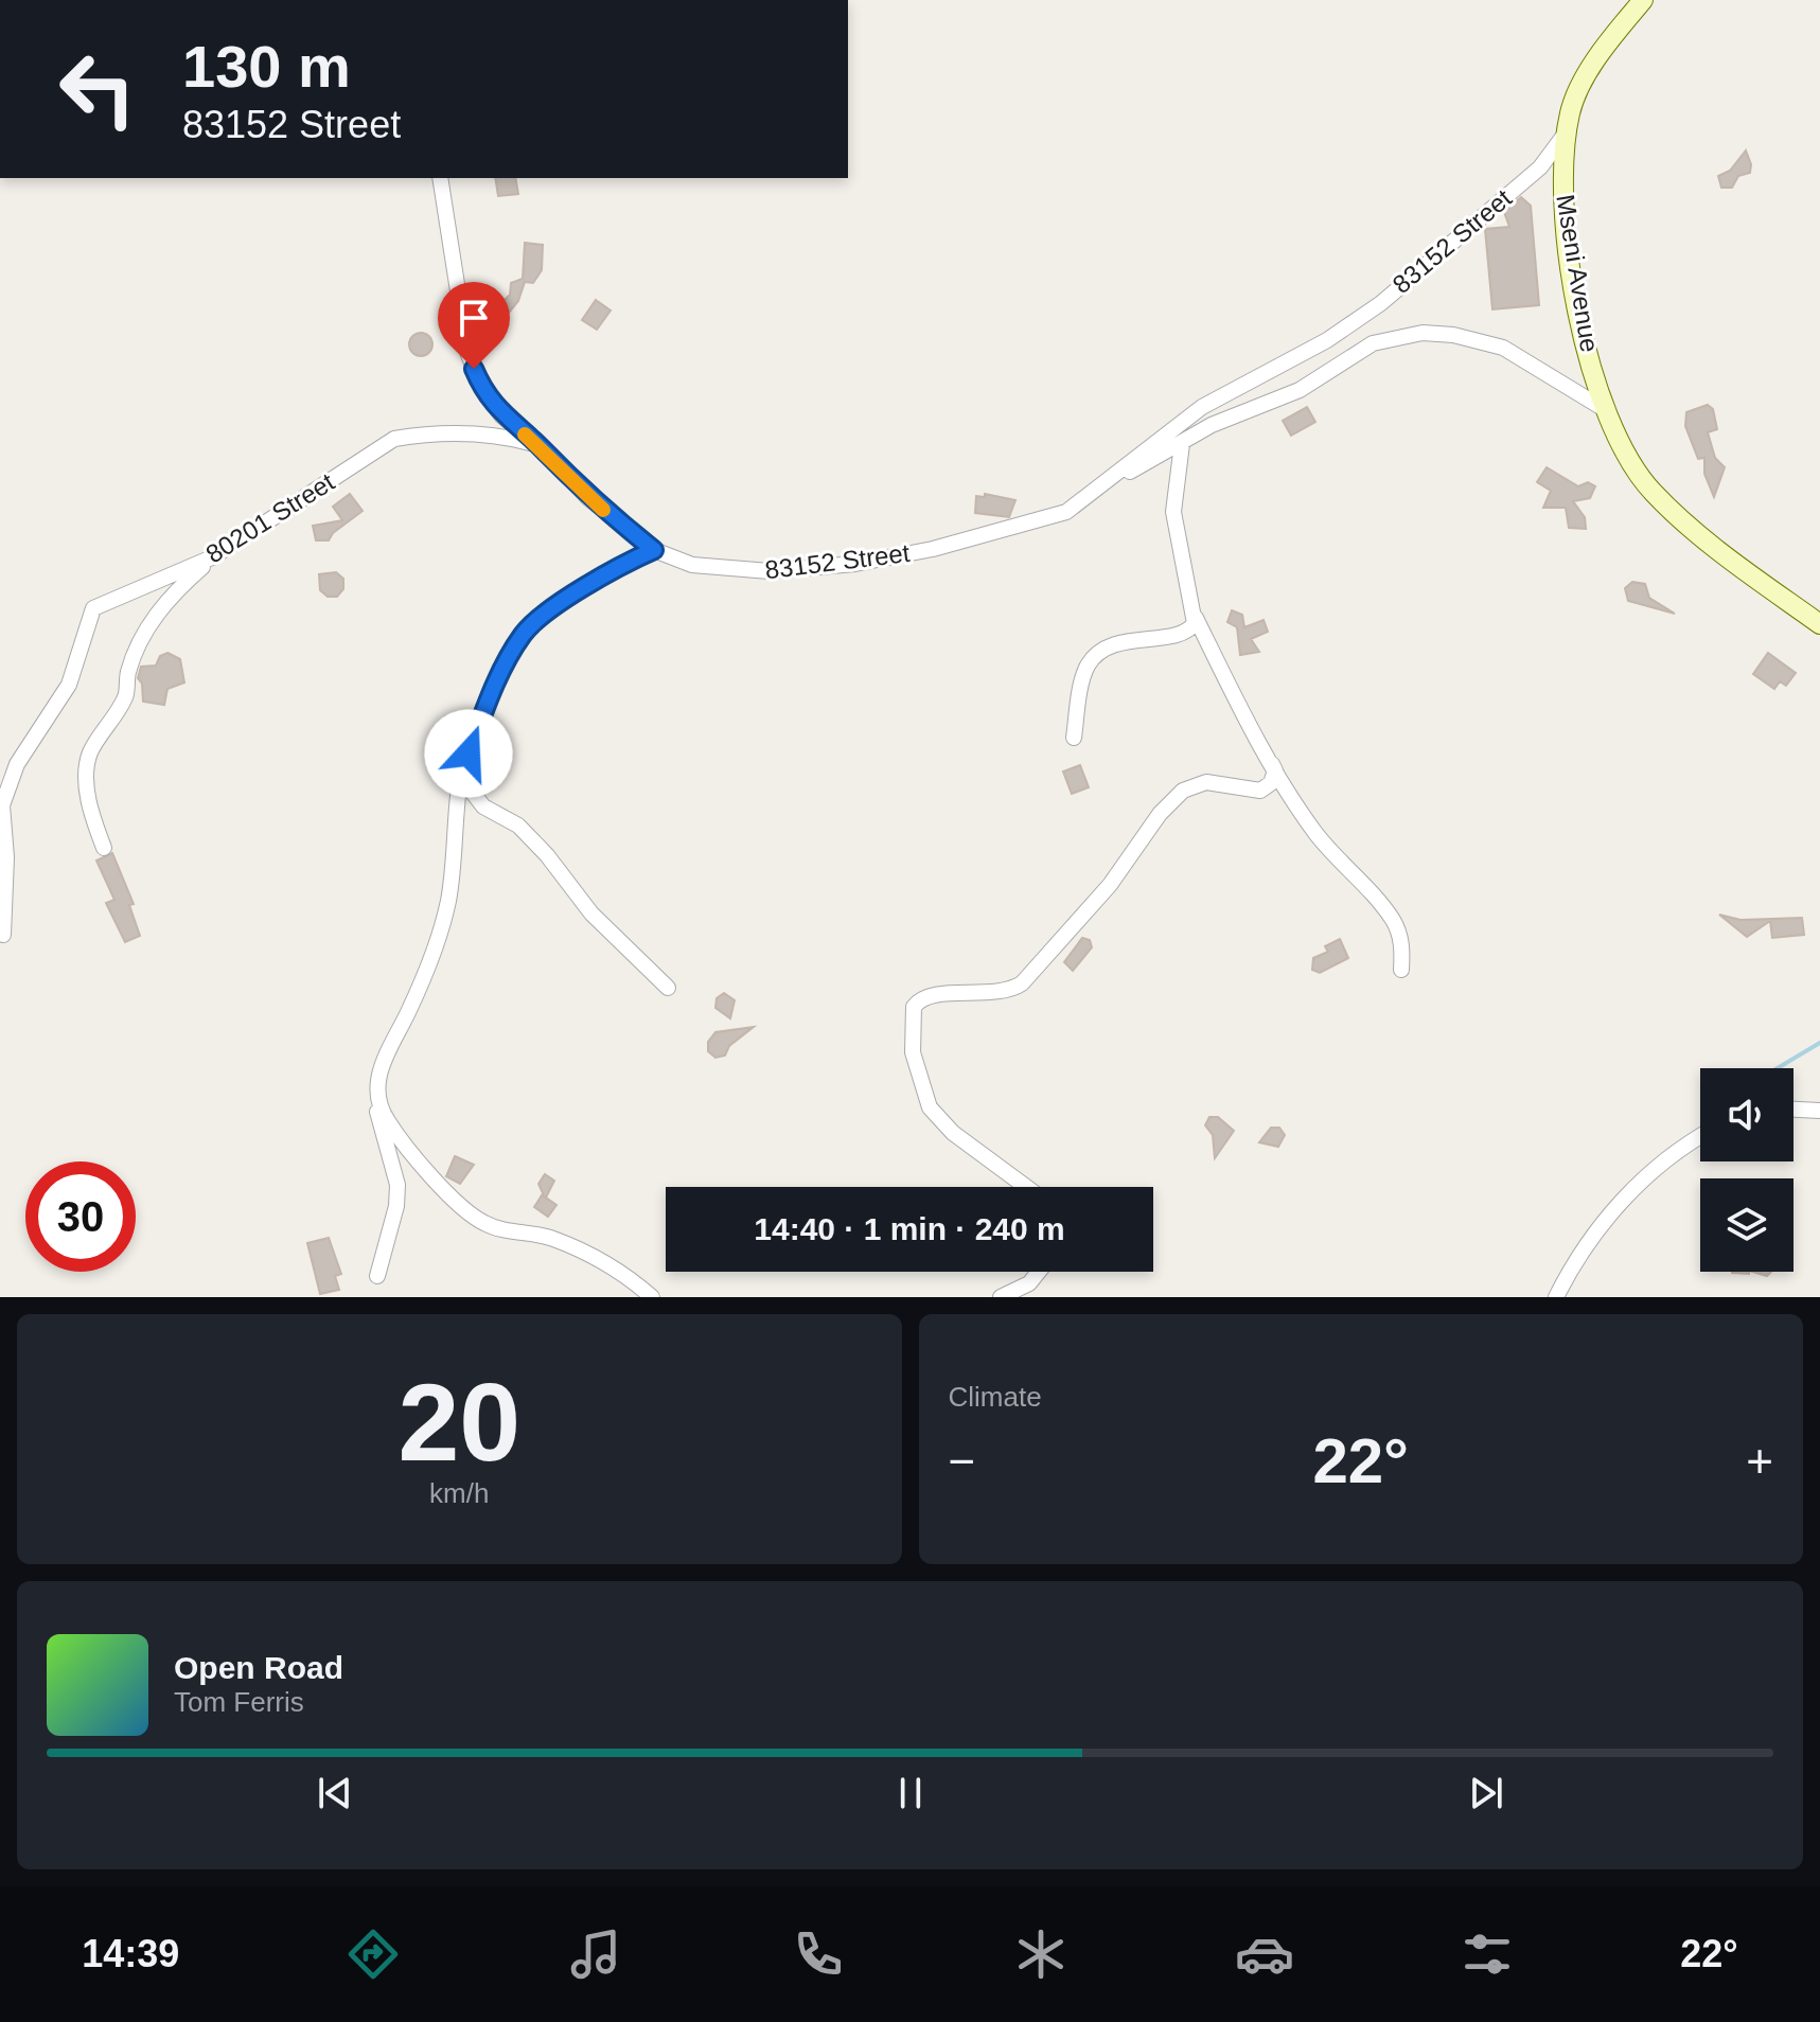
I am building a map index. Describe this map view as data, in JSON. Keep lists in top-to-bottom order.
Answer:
{
  "streets": {
    "street": ["83152 Street", "Mseni Avenue", "80201 Street"]
  },
  "crossings": [
    ["83152 Street", "Mseni Avenue"],
    ["83152 Street", "80201 Street"]
  ],
  "page": {
    "turn": ["130 m", "83152 Street"],
    "limit": "30",
    "trip": "14:40 · 1 min · 240 m",
    "tile": [
      ["20", "km/h"],
      "Climate"
    ],
    "heat": ["−", "22°", "+"],
    "song": ["Open Road", "Tom Ferris"],
    "tabs": ["14:39", "22°"]
  }
}
